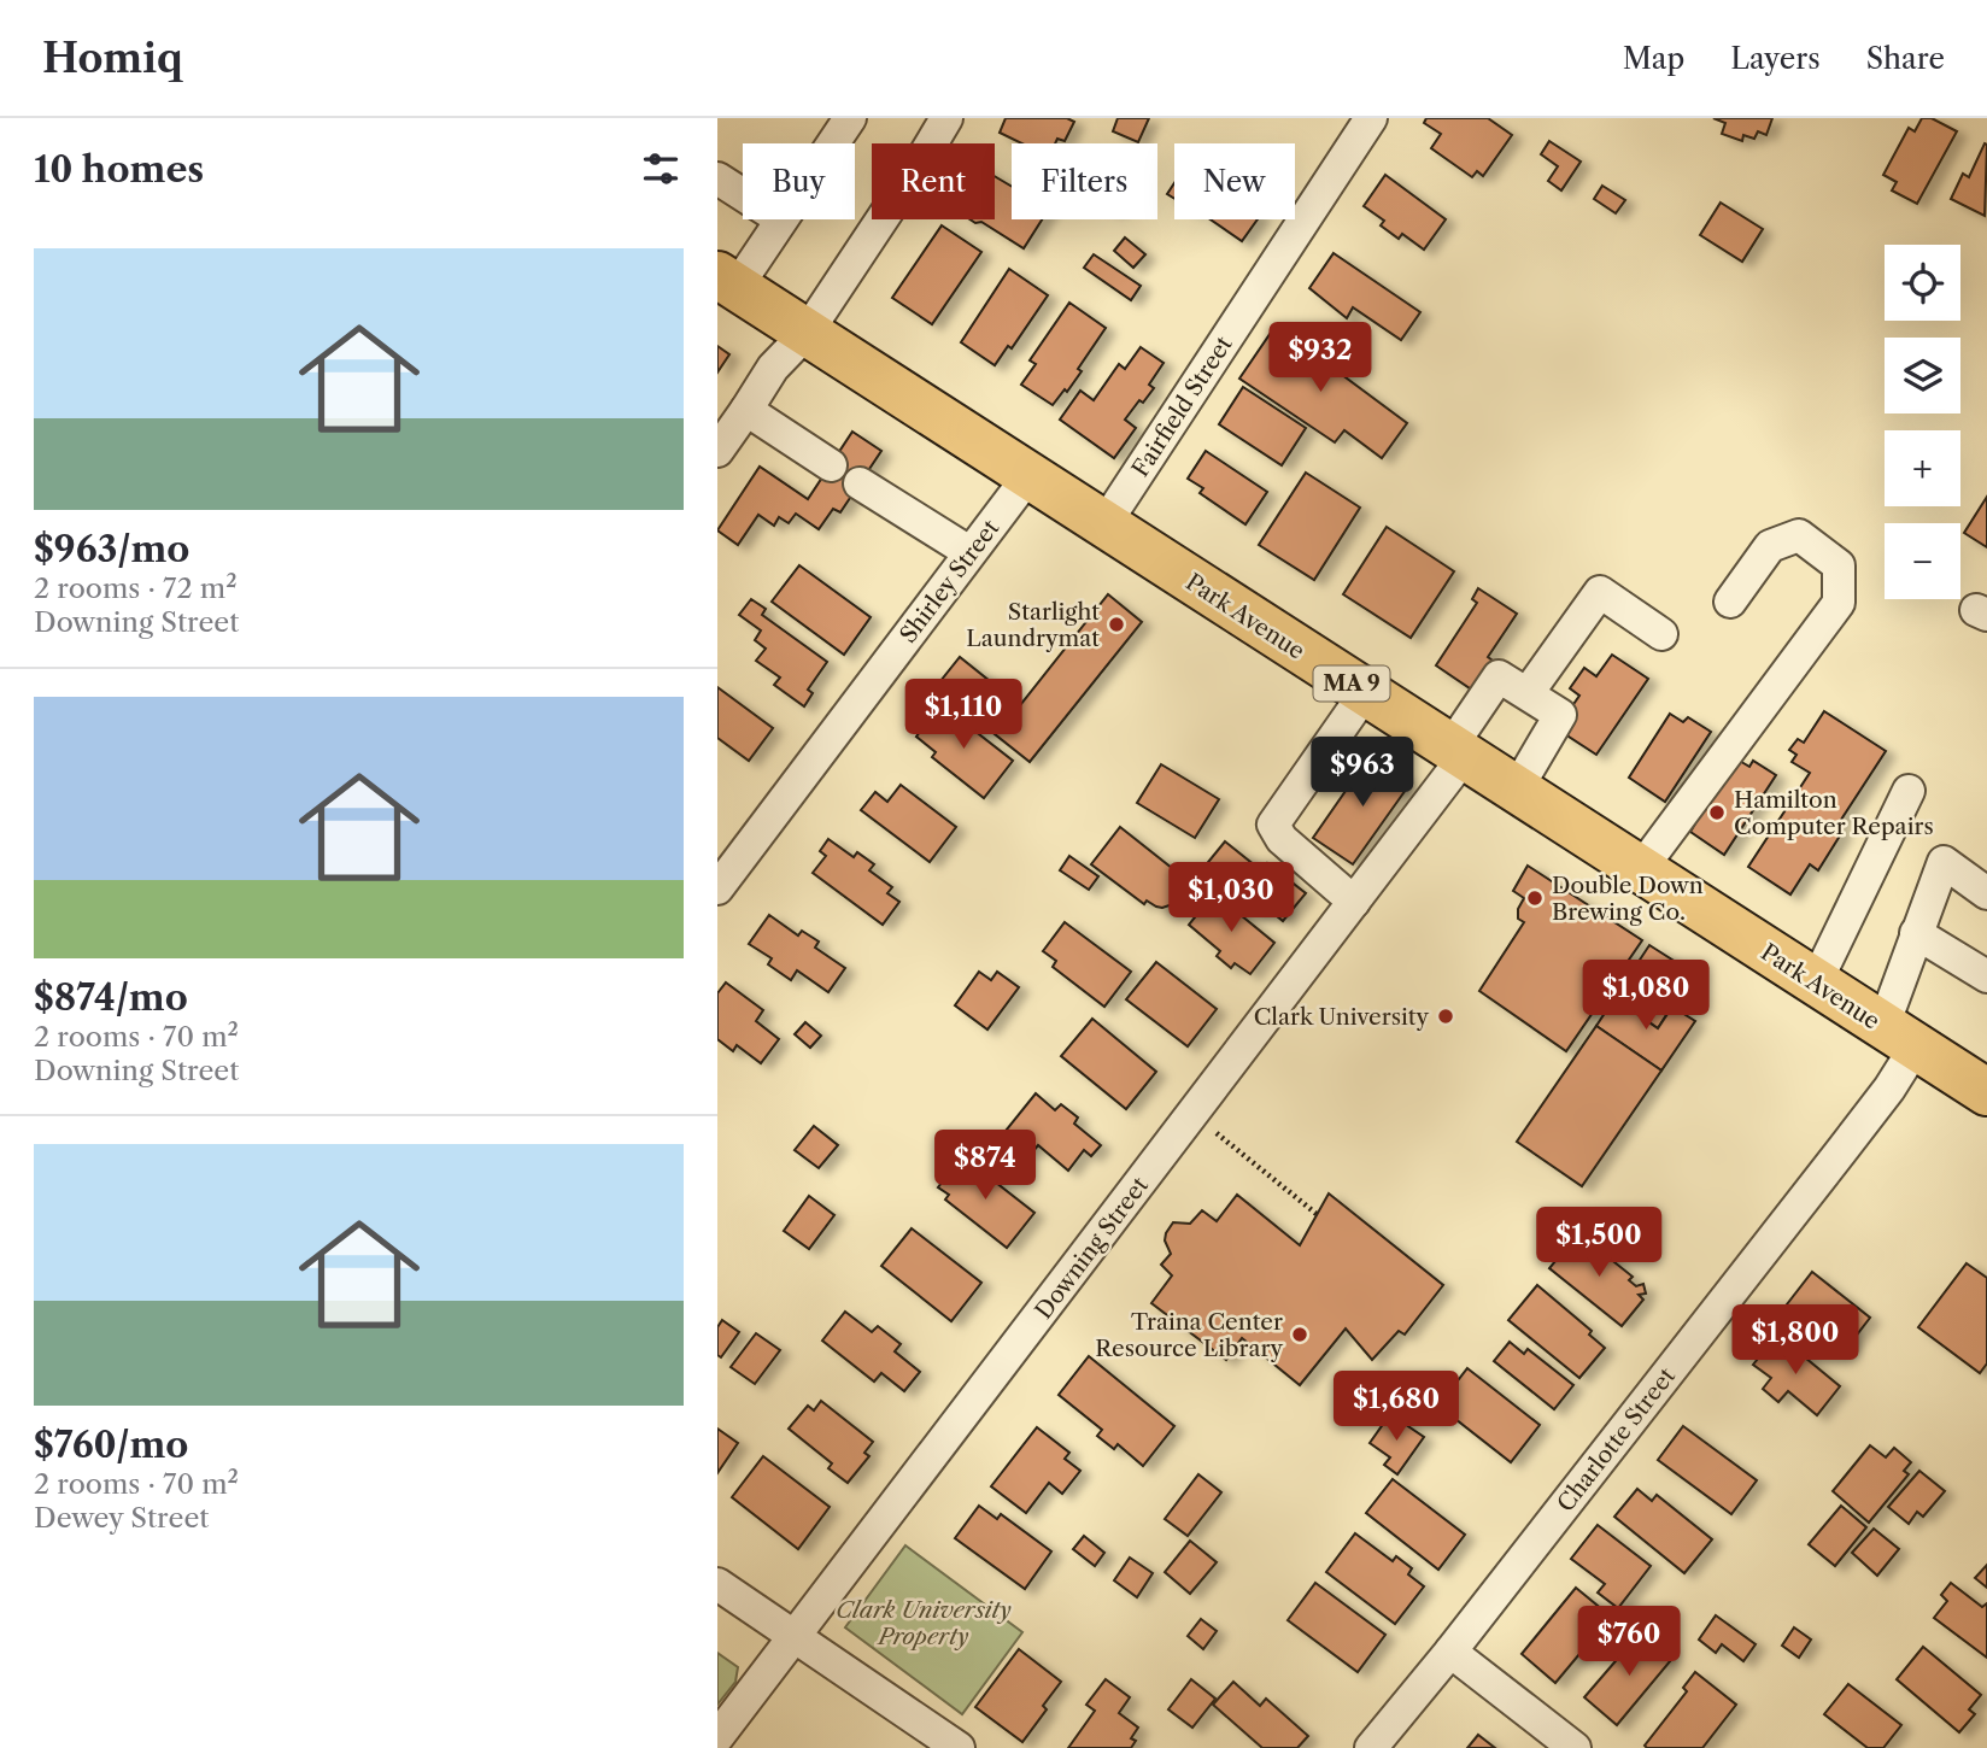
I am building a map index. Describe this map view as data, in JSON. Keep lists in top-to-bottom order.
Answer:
{
  "streets": {
    "highway": ["Park Avenue", "MA 9"],
    "street": [
      "Fairfield Street",
      "Shirley Street",
      "Downing Street",
      "Charlotte Street"
    ]
  },
  "crossings": [
    ["Fairfield Street", "Park Avenue"],
    ["Shirley Street", "Park Avenue"],
    ["Park Avenue", "Downing Street"],
    ["Park Avenue", "Charlotte Street"]
  ],
  "parks": ["Clark University Property"],
  "places": [
    "Starlight Laundrymat",
    "Hamilton Computer Repairs",
    "Double Down Brewing Co.",
    "Clark University",
    "Traina Center Resource Library"
  ],
  "page": {
    "header": "Homiq",
    "nav": ["Map", "Layers", "Share"],
    "heading": "10 homes",
    "chip": [
      "Buy",
      "Rent",
      "Filters",
      "New"
    ],
    "list": [
      {
        "name": "$963/mo",
        "note": "2 rooms · 72 m² · Downing Street"
      },
      {
        "name": "$874/mo",
        "note": "2 rooms · 70 m² · Downing Street"
      },
      {
        "name": "$760/mo",
        "note": "2 rooms · 70 m² · Dewey Street"
      }
    ],
    "map_buttons": ["+", "−"],
    "price": [
      "$932",
      "$1,110",
      "$963",
      "$1,030",
      "$1,080",
      "$874",
      "$1,500",
      "$1,800",
      "$1,680",
      "$760"
    ]
  }
}
